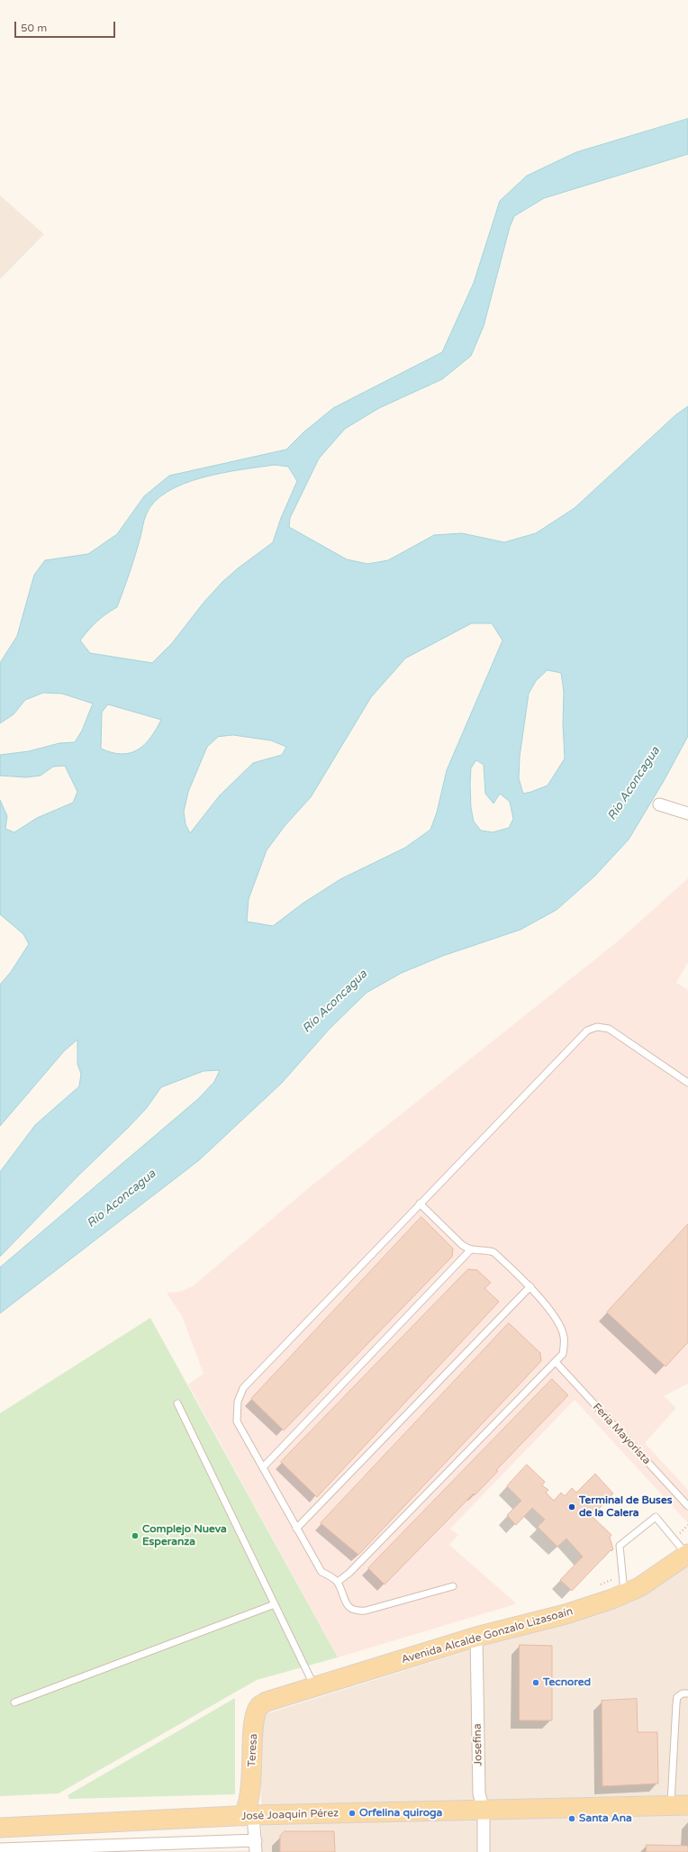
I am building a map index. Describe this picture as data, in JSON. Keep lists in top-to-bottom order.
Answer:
{
  "streets": {
    "main road": ["Avenida Alcalde Gonzalo Lizasoaín", "Teresa", "José Joaquín Pérez"],
    "street": ["Josefina"],
    "lane": ["Feria Mayorista"]
  },
  "crossings": [
    ["Avenida Alcalde Gonzalo Lizasoaín", "Josefina"],
    ["Avenida Alcalde Gonzalo Lizasoaín", "Teresa"],
    ["Josefina", "José Joaquín Pérez"],
    ["Teresa", "José Joaquín Pérez"]
  ],
  "water": ["Río Aconcagua"],
  "places": [
    "Terminal de Buses de la Calera",
    "Complejo Nueva Esperanza",
    "Tecnored",
    "Orfelina quiroga",
    "Santa Ana"
  ],
  "scale_bar": "50 m"
}
